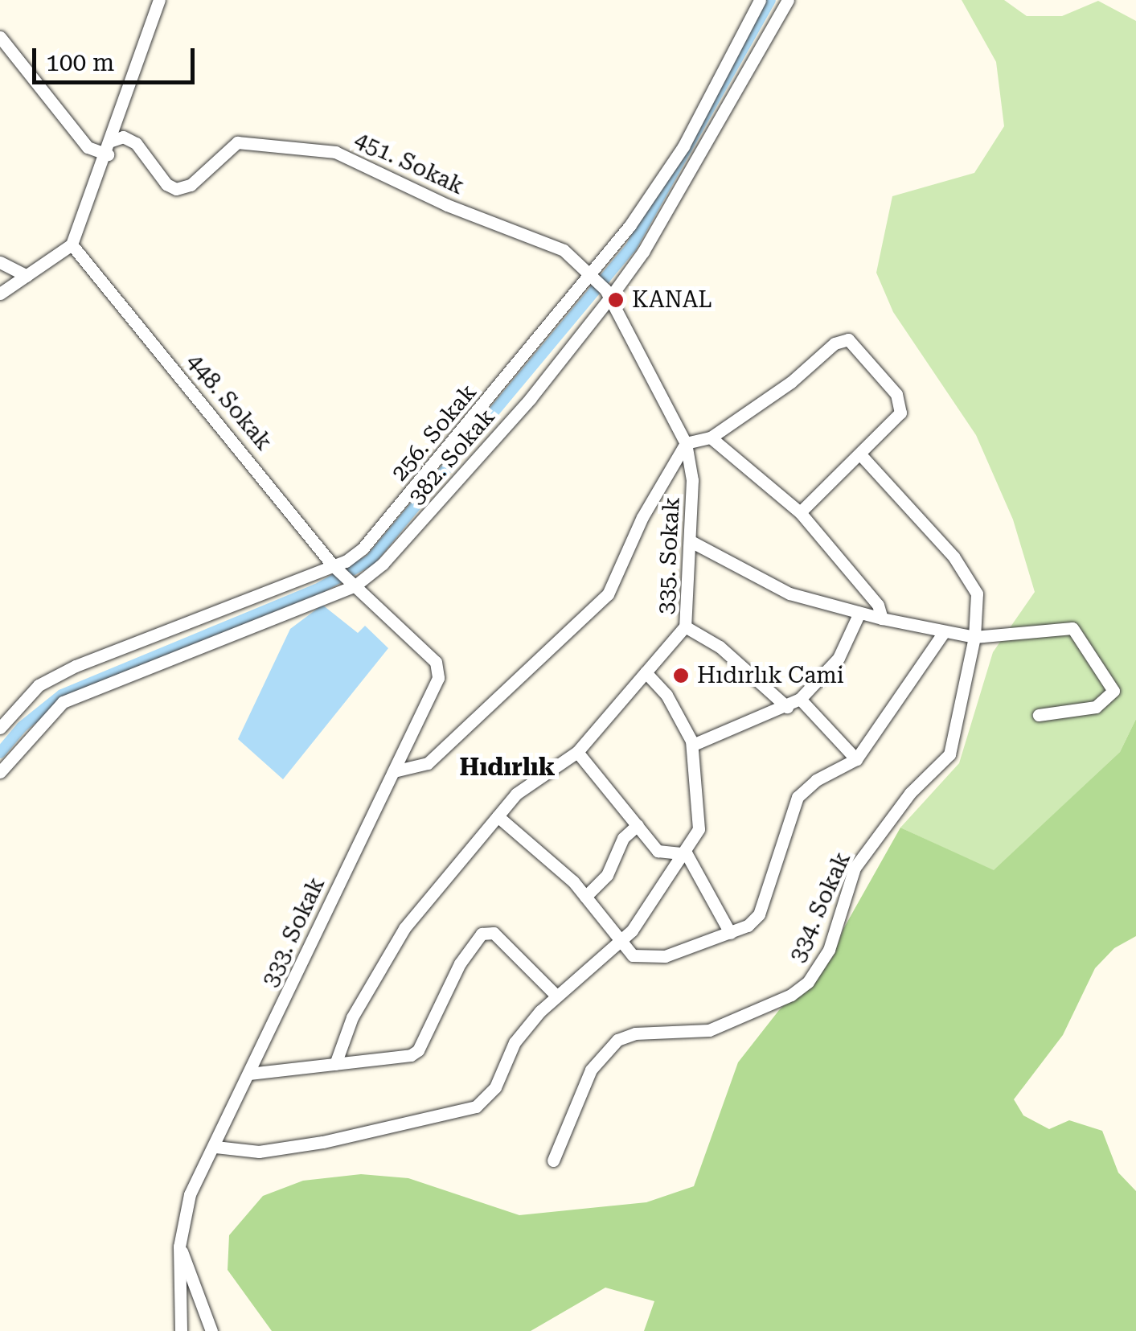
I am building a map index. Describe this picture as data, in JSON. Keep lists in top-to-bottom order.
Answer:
{
  "streets": {
    "street": [
      "451. Sokak",
      "448. Sokak",
      "256. Sokak",
      "382. Sokak",
      "335. Sokak",
      "334. Sokak",
      "333. Sokak"
    ]
  },
  "crossings": [
    ["451. Sokak", "256. Sokak"],
    ["451. Sokak", "382. Sokak"],
    ["451. Sokak", "335. Sokak"],
    ["448. Sokak", "256. Sokak"],
    ["448. Sokak", "382. Sokak"],
    ["448. Sokak", "333. Sokak"],
    ["382. Sokak", "335. Sokak"],
    ["382. Sokak", "333. Sokak"]
  ],
  "districts": ["Hıdırlık"],
  "places": ["KANAL", "Hıdırlık Cami"],
  "scale_bar": "100 m"
}
